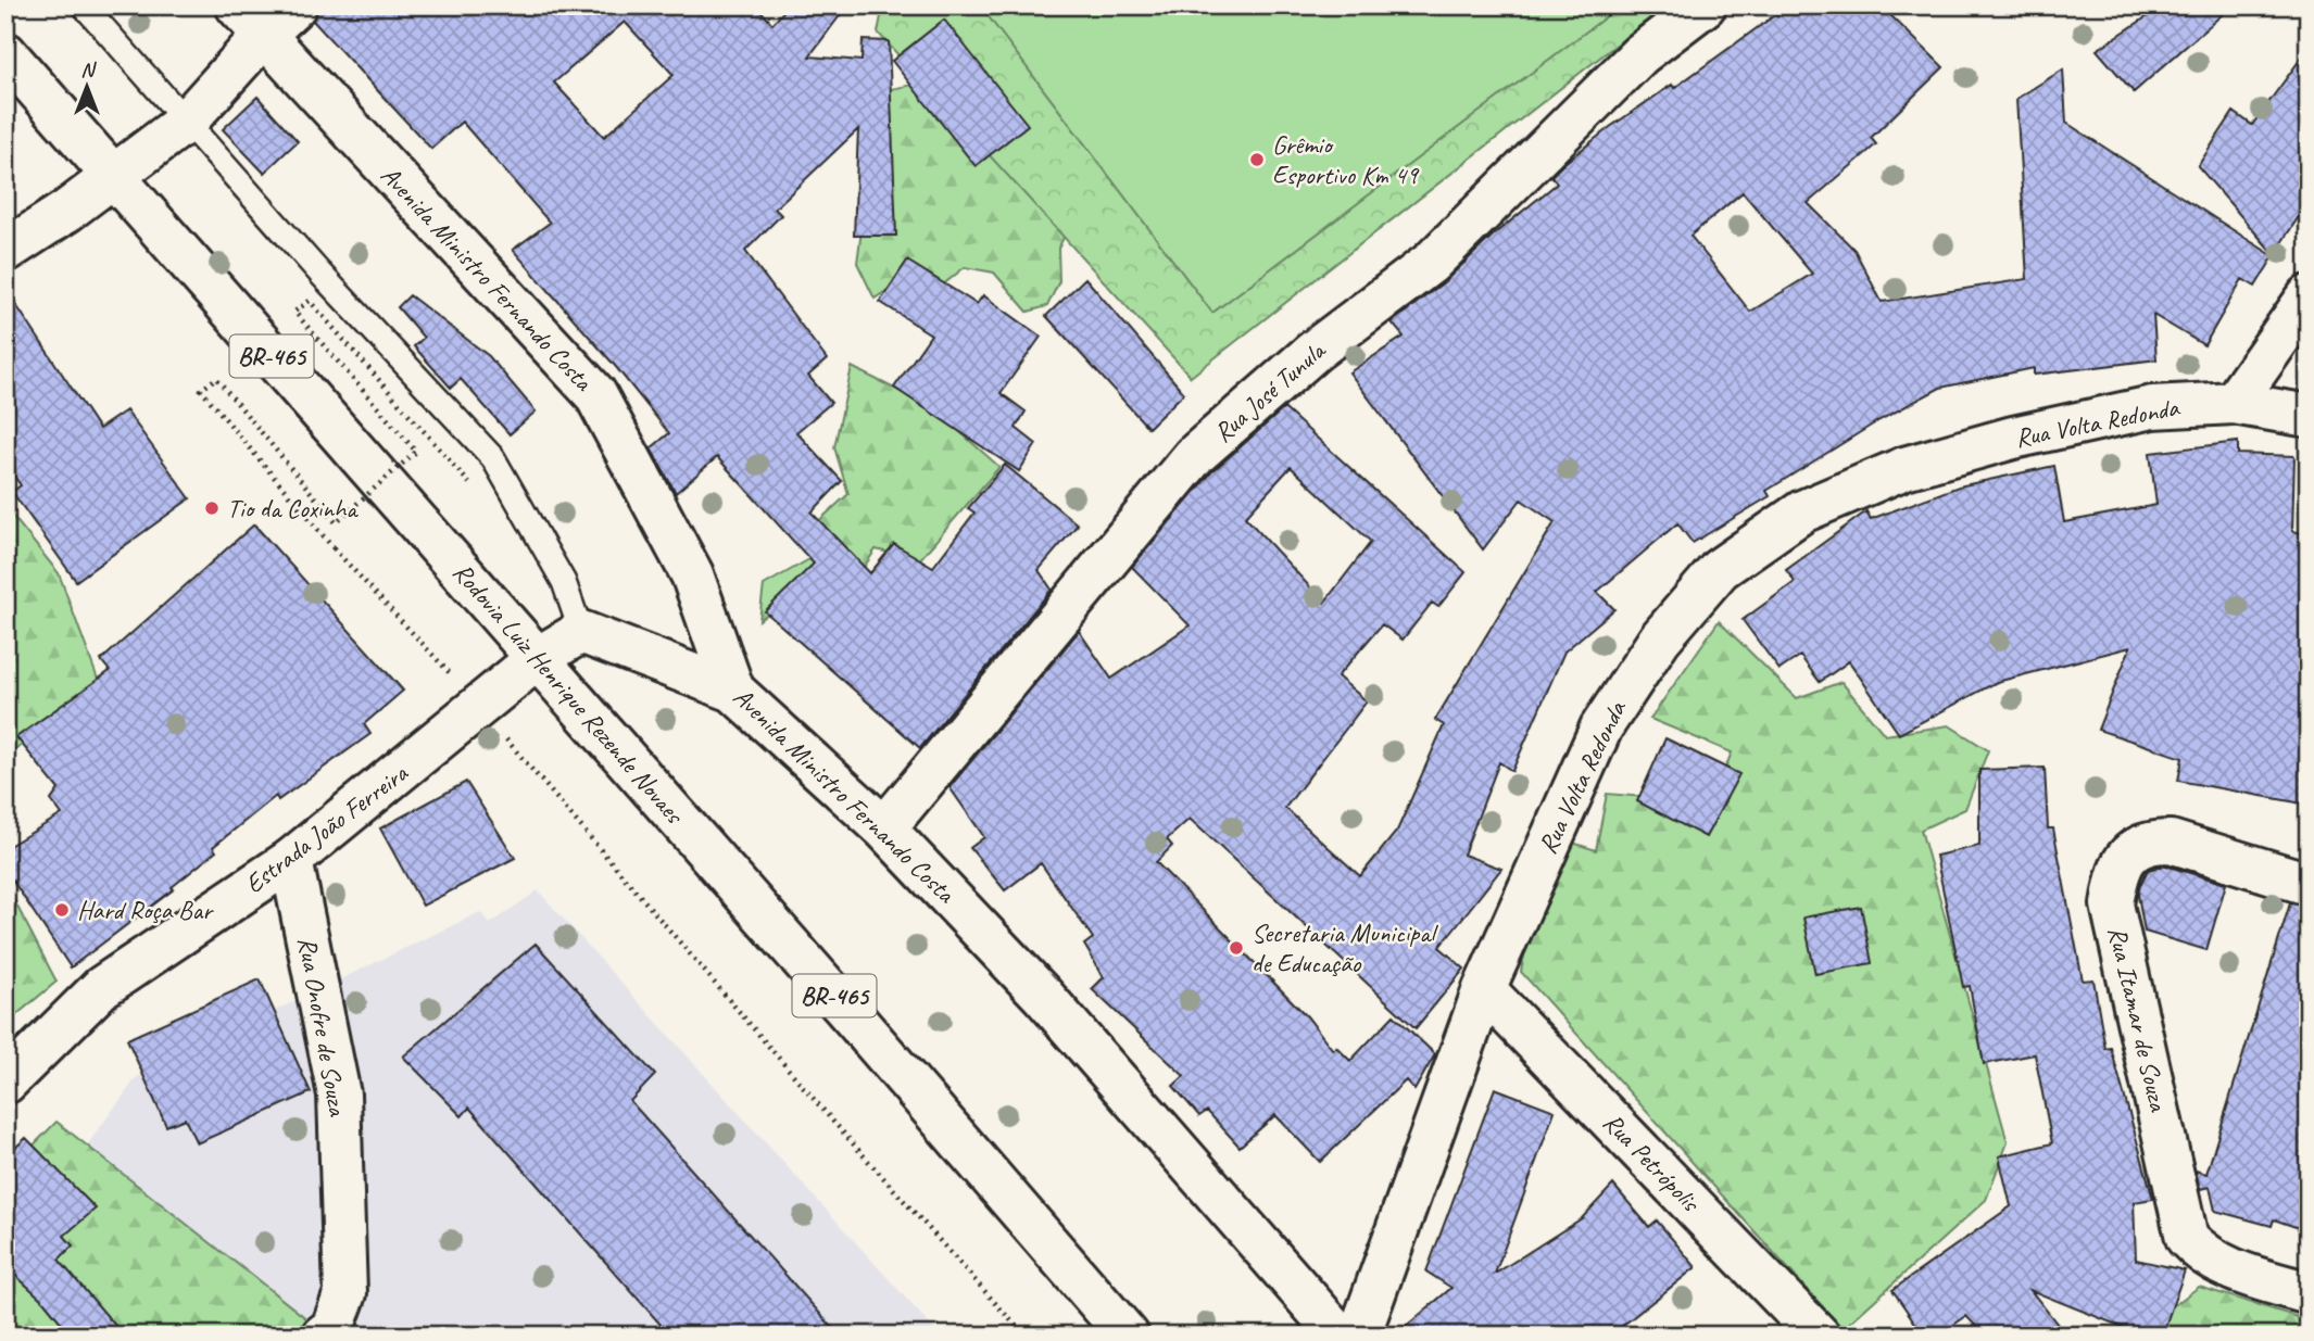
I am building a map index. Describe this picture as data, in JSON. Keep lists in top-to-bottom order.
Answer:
{
  "streets": {
    "main road": [
      "Avenida Ministro Fernando Costa",
      "BR-465",
      "Rua José Tunula",
      "Rua Volta Redonda",
      "Rodovia Luiz Henrique Rezende Novaes",
      "Estrada João Ferreira",
      "Rua Itamar de Souza",
      "Rua Onofre de Souza",
      "Rua Petrópolis"
    ]
  },
  "crossings": [
    ["Avenida Ministro Fernando Costa", "Rua José Tunula"],
    ["Rua Volta Redonda", "Rua Petrópolis"],
    ["Rodovia Luiz Henrique Rezende Novaes", "Estrada João Ferreira"],
    ["Estrada João Ferreira", "Rua Onofre de Souza"]
  ],
  "places": [
    "Grêmio Esportivo Km 49",
    "Tio da Coxinha",
    "Hard Roça Bar",
    "Secretaria Municipal de Educação"
  ],
  "north": "top"
}
